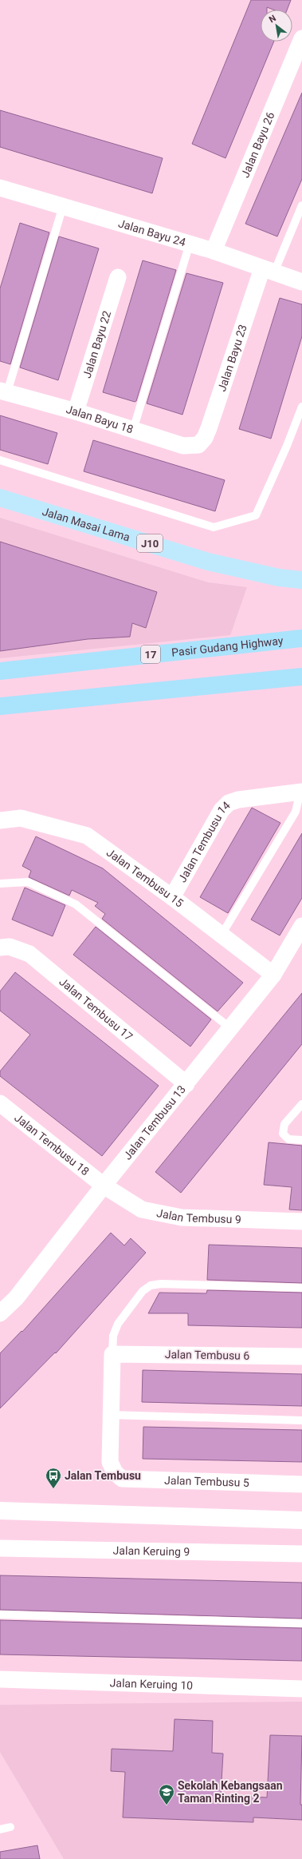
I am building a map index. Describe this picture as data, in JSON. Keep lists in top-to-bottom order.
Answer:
{
  "streets": {
    "highway": ["Pasir Gudang Highway", "17"],
    "main road": ["Jalan Masai Lama", "J10"],
    "street": [
      "Jalan Bayu 26",
      "Jalan Bayu 24",
      "Jalan Bayu 22",
      "Jalan Bayu 23",
      "Jalan Bayu 18",
      "Jalan Tembusu 14",
      "Jalan Tembusu 15",
      "Jalan Tembusu 17",
      "Jalan Tembusu 13",
      "Jalan Tembusu 18",
      "Jalan Tembusu 9",
      "Jalan Tembusu 6",
      "Jalan Tembusu 5",
      "Jalan Keruing 9",
      "Jalan Keruing 10"
    ]
  },
  "crossings": [
    ["Jalan Bayu 26", "Jalan Bayu 24"],
    ["Jalan Bayu 24", "Jalan Bayu 23"],
    ["Jalan Bayu 22", "Jalan Bayu 18"],
    ["Jalan Bayu 23", "Jalan Bayu 18"],
    ["Jalan Tembusu 14", "Jalan Tembusu 15"],
    ["Jalan Tembusu 15", "Jalan Tembusu 13"],
    ["Jalan Tembusu 17", "Jalan Tembusu 13"],
    ["Jalan Tembusu 13", "Jalan Tembusu 18"],
    ["Jalan Tembusu 13", "Jalan Tembusu 9"],
    ["Jalan Tembusu 18", "Jalan Tembusu 9"]
  ],
  "places": {
    "bus stop": ["Jalan Tembusu"],
    "school or university": ["Sekolah Kebangsaan Taman Rinting 2"]
  },
  "north": "top left"
}
